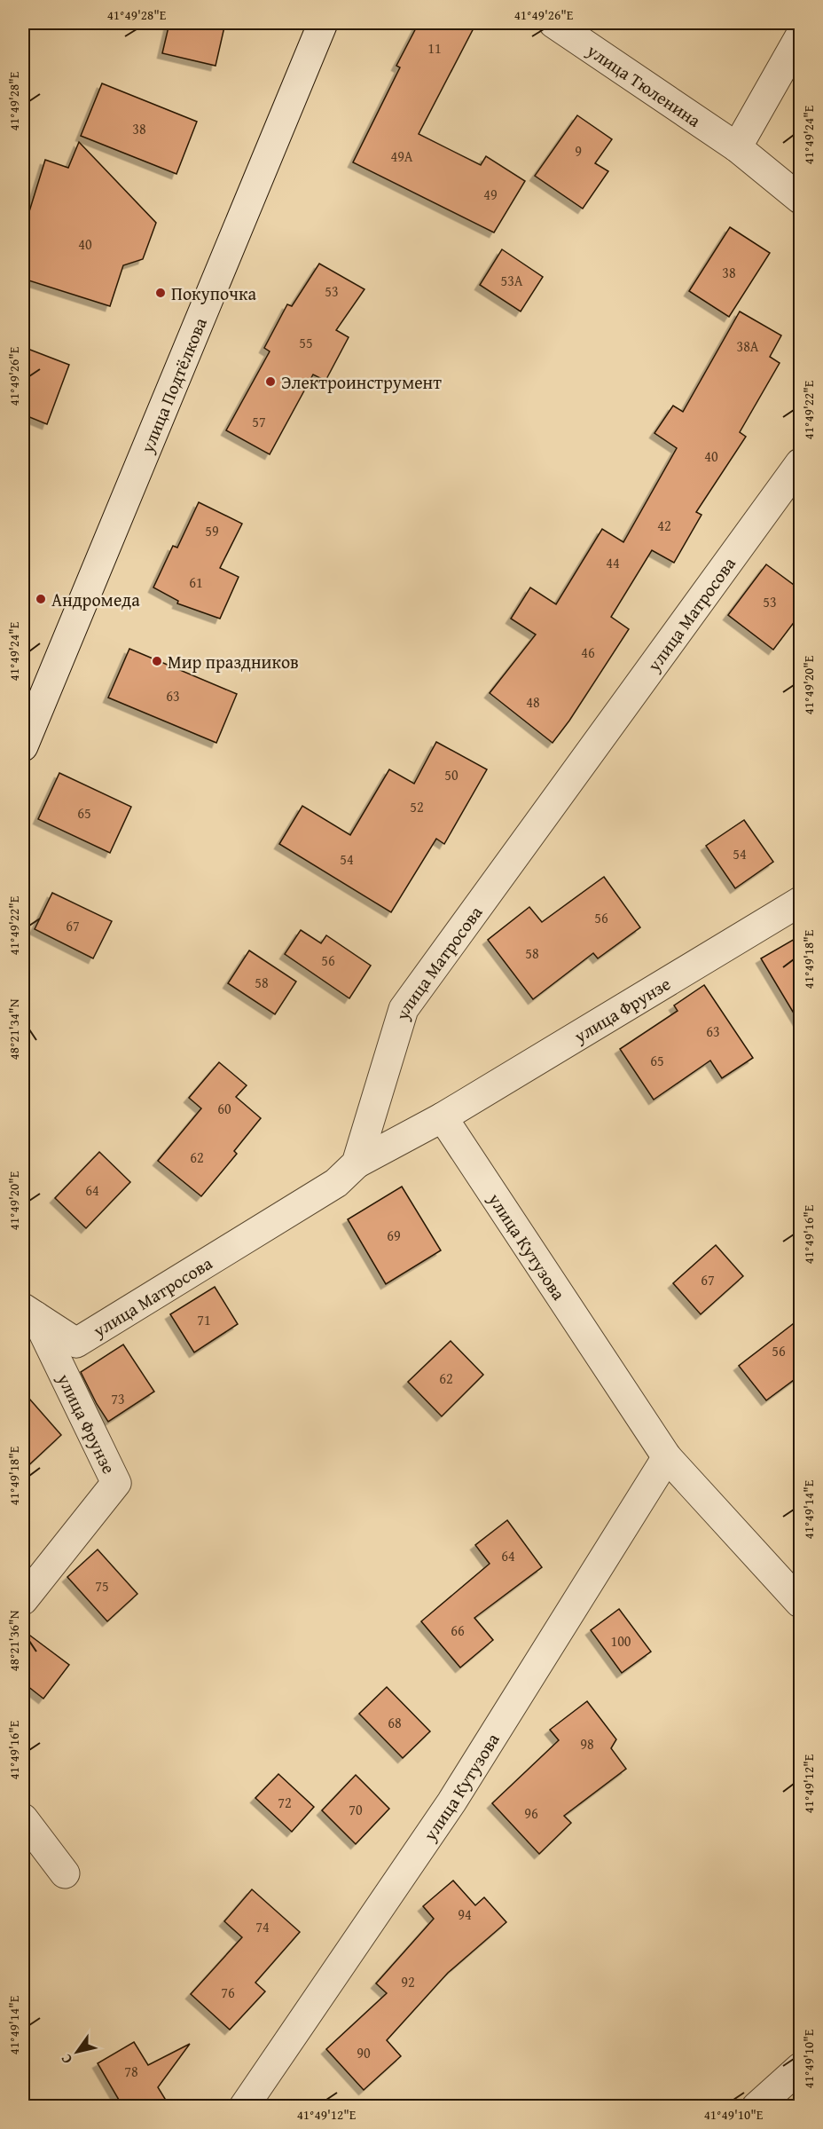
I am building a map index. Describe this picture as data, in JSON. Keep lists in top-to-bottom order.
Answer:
{
  "streets": {
    "street": [
      "улица Тюленина",
      "улица Подтёлкова",
      "улица Матросова",
      "улица Фрунзе",
      "улица Кутузова"
    ]
  },
  "crossings": [
    ["улица Матросова", "улица Фрунзе"],
    ["улица Фрунзе", "улица Кутузова"]
  ],
  "places": [
    "Покупочка",
    "Электроинструмент",
    "Андромеда",
    "Мир праздников"
  ],
  "house_numbers": [
    "11",
    "38",
    "9",
    "49А",
    "49",
    "40",
    "38",
    "53А",
    "53",
    "55",
    "38А",
    "57",
    "40",
    "42",
    "59",
    "44",
    "61",
    "53",
    "46",
    "63",
    "48",
    "50",
    "52",
    "65",
    "54",
    "54",
    "56",
    "67",
    "58",
    "56",
    "58",
    "63",
    "65",
    "60",
    "62",
    "64",
    "69",
    "67",
    "71",
    "56",
    "62",
    "73",
    "64",
    "75",
    "66",
    "100",
    "68",
    "98",
    "72",
    "70",
    "96",
    "94",
    "74",
    "92",
    "76",
    "90",
    "78"
  ],
  "north": "bottom left",
  "coordinates": [
    "41°49'28\"E",
    "41°49'26\"E",
    "41°49'24\"E",
    "41°49'22\"E",
    "41°49'20\"E",
    "41°49'18\"E",
    "48°21'34\"N",
    "41°49'16\"E",
    "41°49'14\"E",
    "48°21'36\"N",
    "41°49'12\"E",
    "41°49'10\"E"
  ]
}
